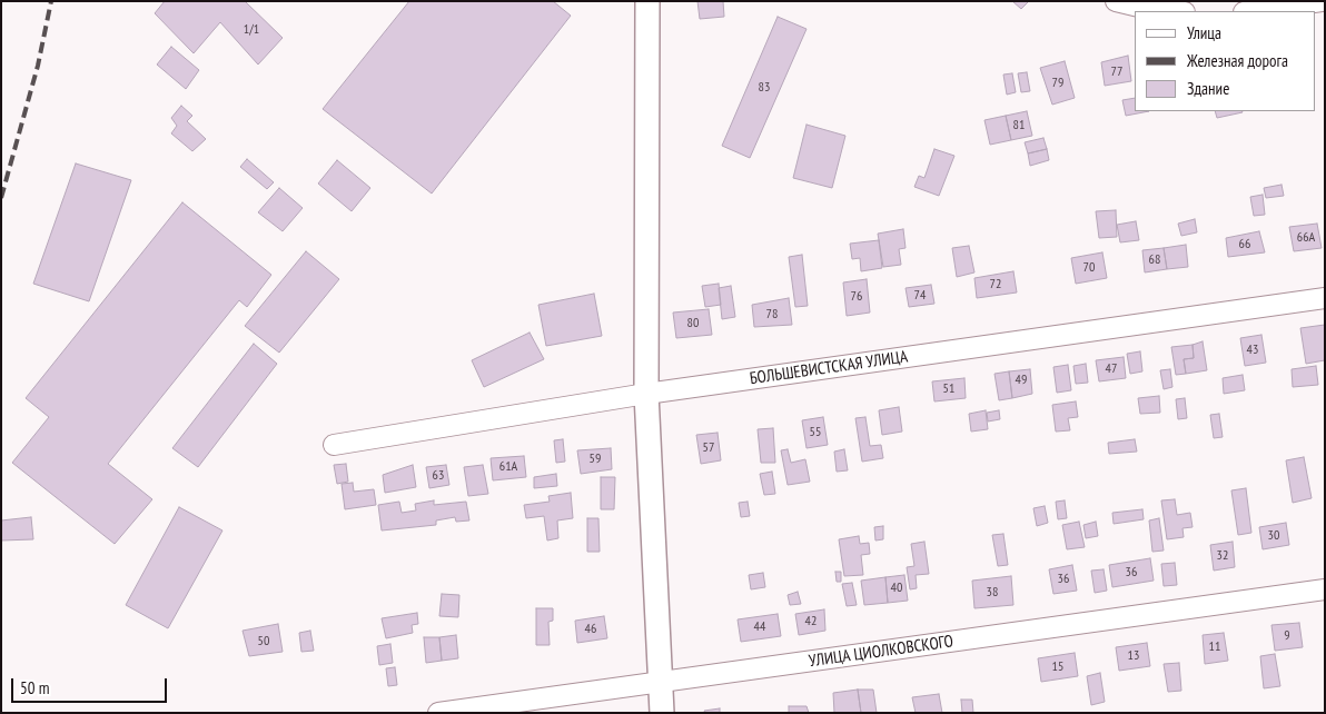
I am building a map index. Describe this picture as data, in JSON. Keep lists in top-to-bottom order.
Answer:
{
  "streets": {
    "street": ["БОЛЬШЕВИСТСКАЯ УЛИЦА", "УЛИЦА ЦИОЛКОВСКОГО"]
  },
  "house_numbers": [
    "1/1",
    "77",
    "79",
    "83",
    "81",
    "66А",
    "66",
    "68",
    "70",
    "72",
    "74",
    "76",
    "78",
    "80",
    "43",
    "47",
    "49",
    "51",
    "55",
    "57",
    "59",
    "61А",
    "63",
    "30",
    "32",
    "36",
    "36",
    "40",
    "38",
    "42",
    "44",
    "46",
    "9",
    "50",
    "11",
    "13",
    "15"
  ],
  "legend": ["Улица", "Железная дорога", "Здание"],
  "scale_bar": "50 m"
}
